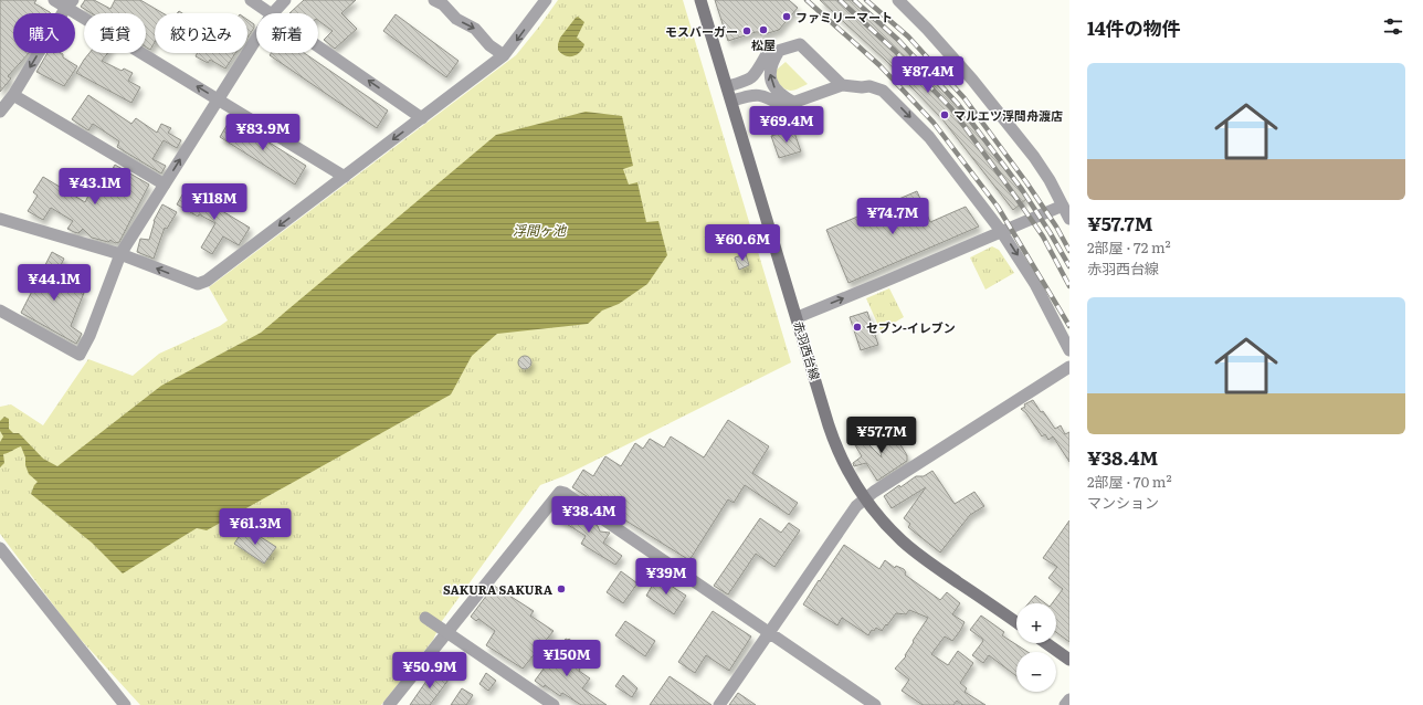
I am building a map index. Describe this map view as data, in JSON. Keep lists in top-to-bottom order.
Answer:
{
  "streets": {
    "main road": ["赤羽西台線"]
  },
  "water": ["浮間ヶ池"],
  "places": [
    "ファミリーマート",
    "松屋",
    "モスバーガー",
    "マルエツ浮間舟渡店",
    "セブン-イレブン",
    "SAKURA SAKURA"
  ],
  "page": {
    "heading": "14件の物件",
    "chip": [
      "購入",
      "賃貸",
      "絞り込み",
      "新着"
    ],
    "list": [
      {
        "name": "¥57.7M",
        "note": "2部屋 · 72 m² · 赤羽西台線"
      },
      {
        "name": "¥38.4M",
        "note": "2部屋 · 70 m² · マンション"
      }
    ],
    "price": [
      "¥87.4M",
      "¥69.4M",
      "¥83.9M",
      "¥43.1M",
      "¥118M",
      "¥74.7M",
      "¥60.6M",
      "¥44.1M",
      "¥57.7M",
      "¥38.4M",
      "¥61.3M",
      "¥39M",
      "¥150M",
      "¥50.9M"
    ],
    "map_buttons": ["+", "−"]
  }
}
